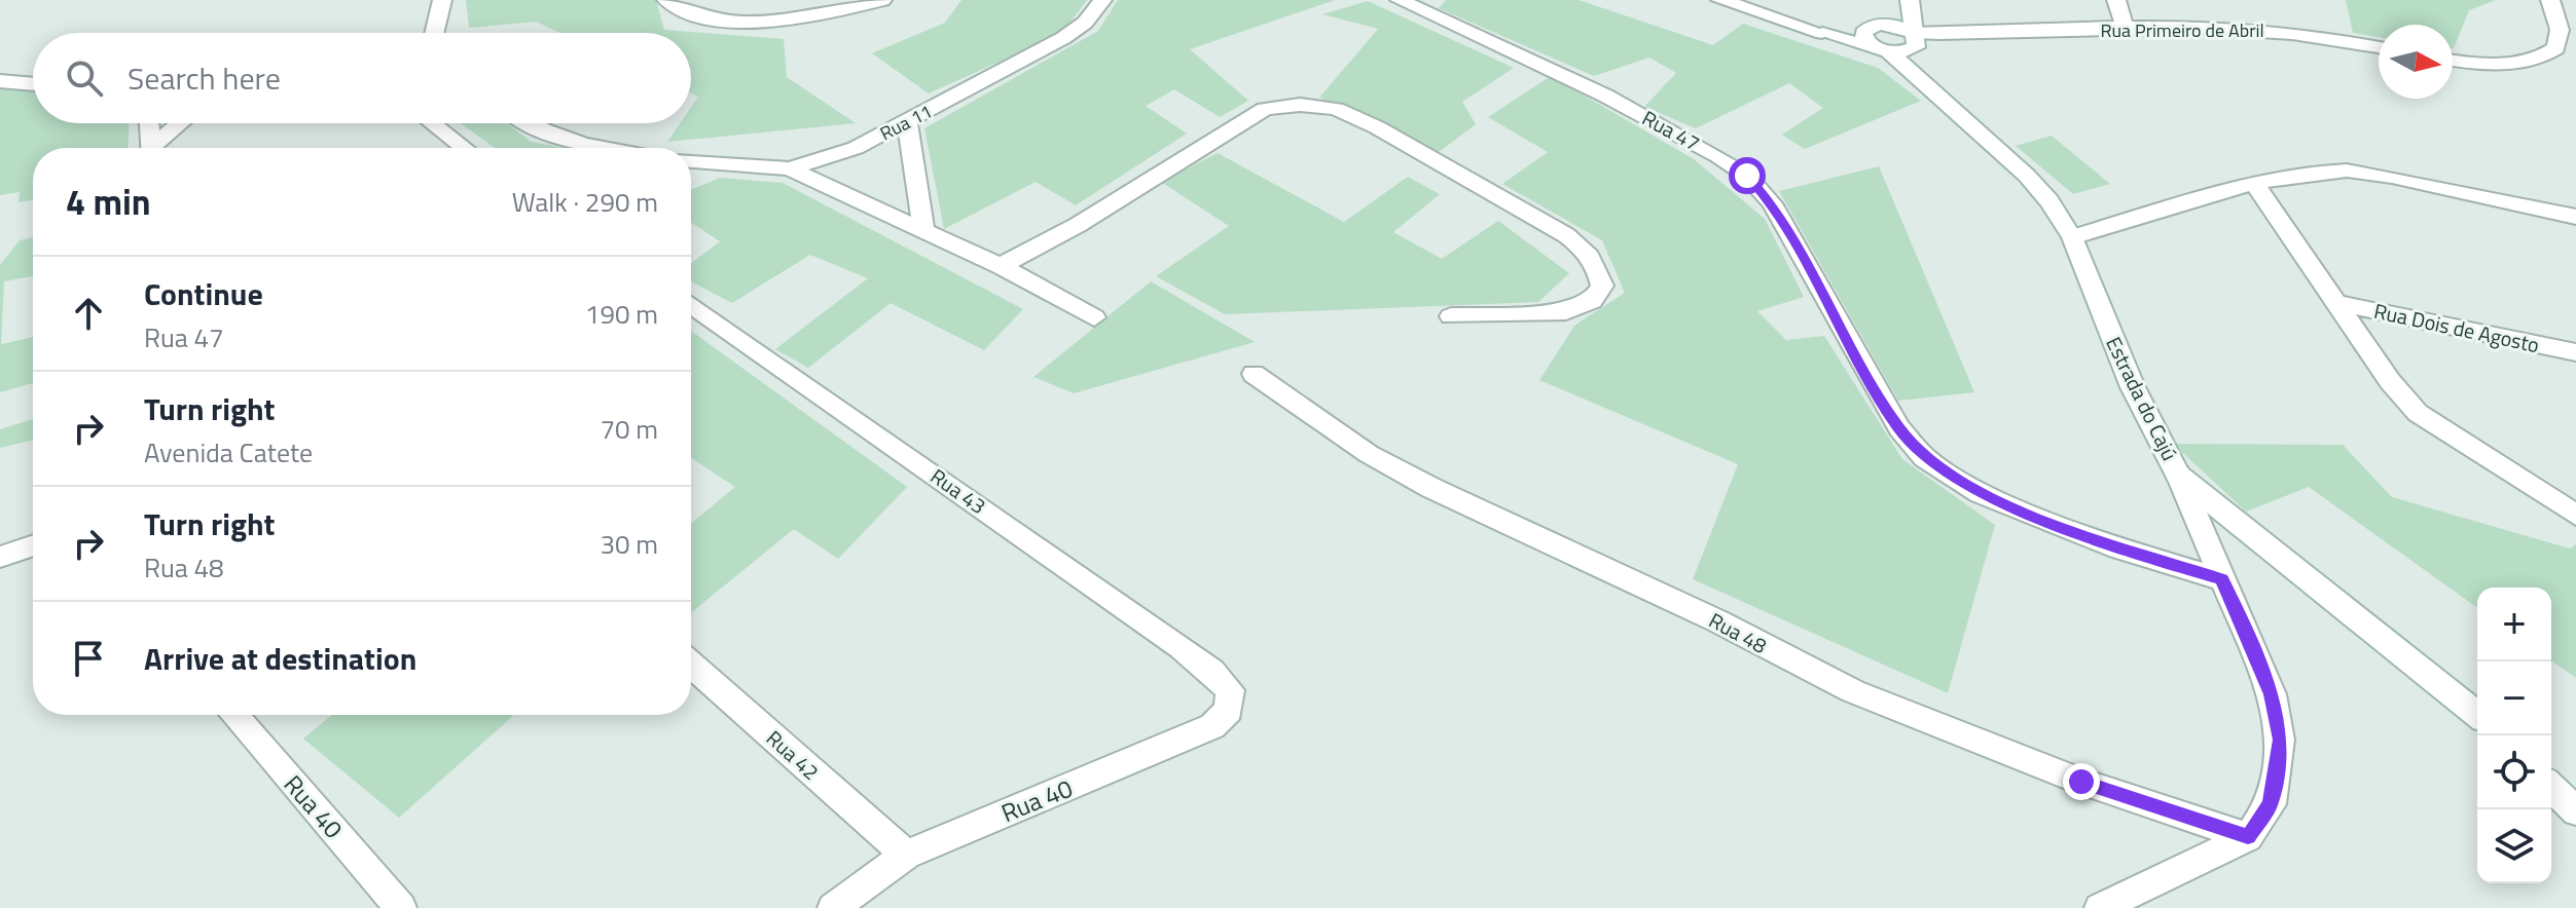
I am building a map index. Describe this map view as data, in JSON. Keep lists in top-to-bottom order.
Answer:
{
  "streets": {
    "street": [
      "Rua Primeiro de Abril",
      "Rua 11",
      "Rua 47",
      "Rua Dois de Agosto",
      "Estrada do Cajú",
      "Rua 43",
      "Rua 48",
      "Rua 42",
      "Rua 40"
    ]
  },
  "crossings": [
    ["Rua Primeiro de Abril", "Estrada do Cajú"],
    ["Rua 43", "Rua 40"],
    ["Rua 42", "Rua 40"]
  ],
  "north": "right",
  "page": {
    "search": "Search here",
    "heading": ["4 min", "Walk · 290 m"],
    "list": [
      ["Continue", "Rua 47", "190 m"],
      ["Turn right", "Avenida Catete", "70 m"],
      ["Turn right", "Rua 48", "30 m"],
      "Arrive at destination"
    ],
    "map_buttons": ["+", "−"]
  }
}
